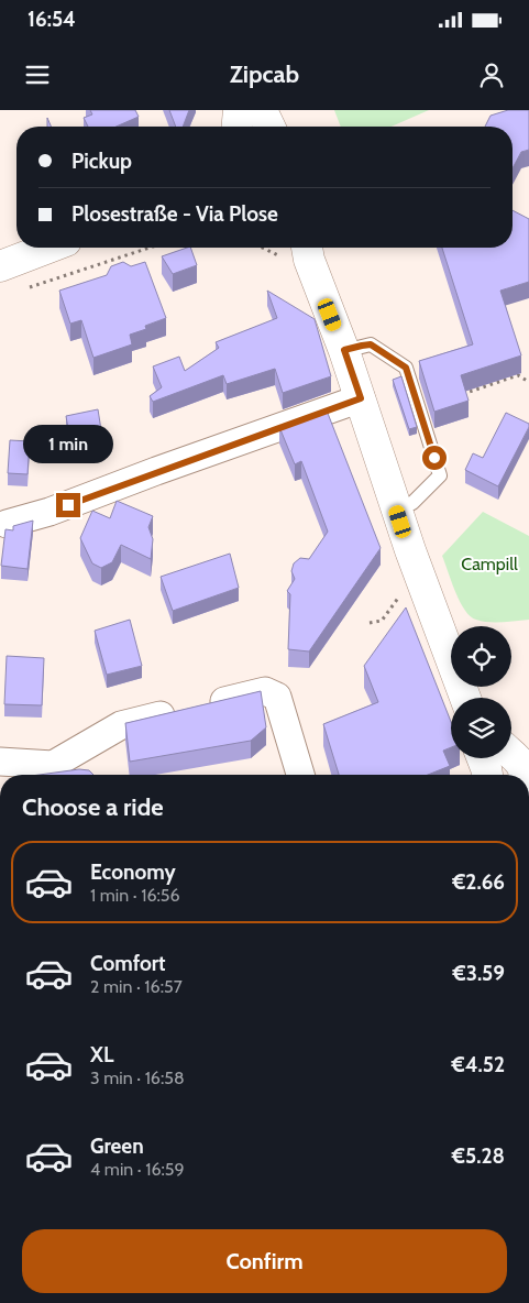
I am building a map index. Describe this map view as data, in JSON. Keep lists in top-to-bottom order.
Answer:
{
  "parks": ["Campill"],
  "page": {
    "status": "16:54",
    "header": "Zipcab",
    "banner": ["Pickup", "Plosestraße - Via Plose"],
    "bubble": "1 min",
    "heading": "Choose a ride",
    "list": [
      {
        "name": "Economy",
        "note": "1 min · 16:56",
        "value": "€2.66"
      },
      {
        "name": "Comfort",
        "note": "2 min · 16:57",
        "value": "€3.59"
      },
      {
        "name": "XL",
        "note": "3 min · 16:58",
        "value": "€4.52"
      },
      {
        "name": "Green",
        "note": "4 min · 16:59",
        "value": "€5.28"
      }
    ],
    "buttons": "Confirm"
  }
}
